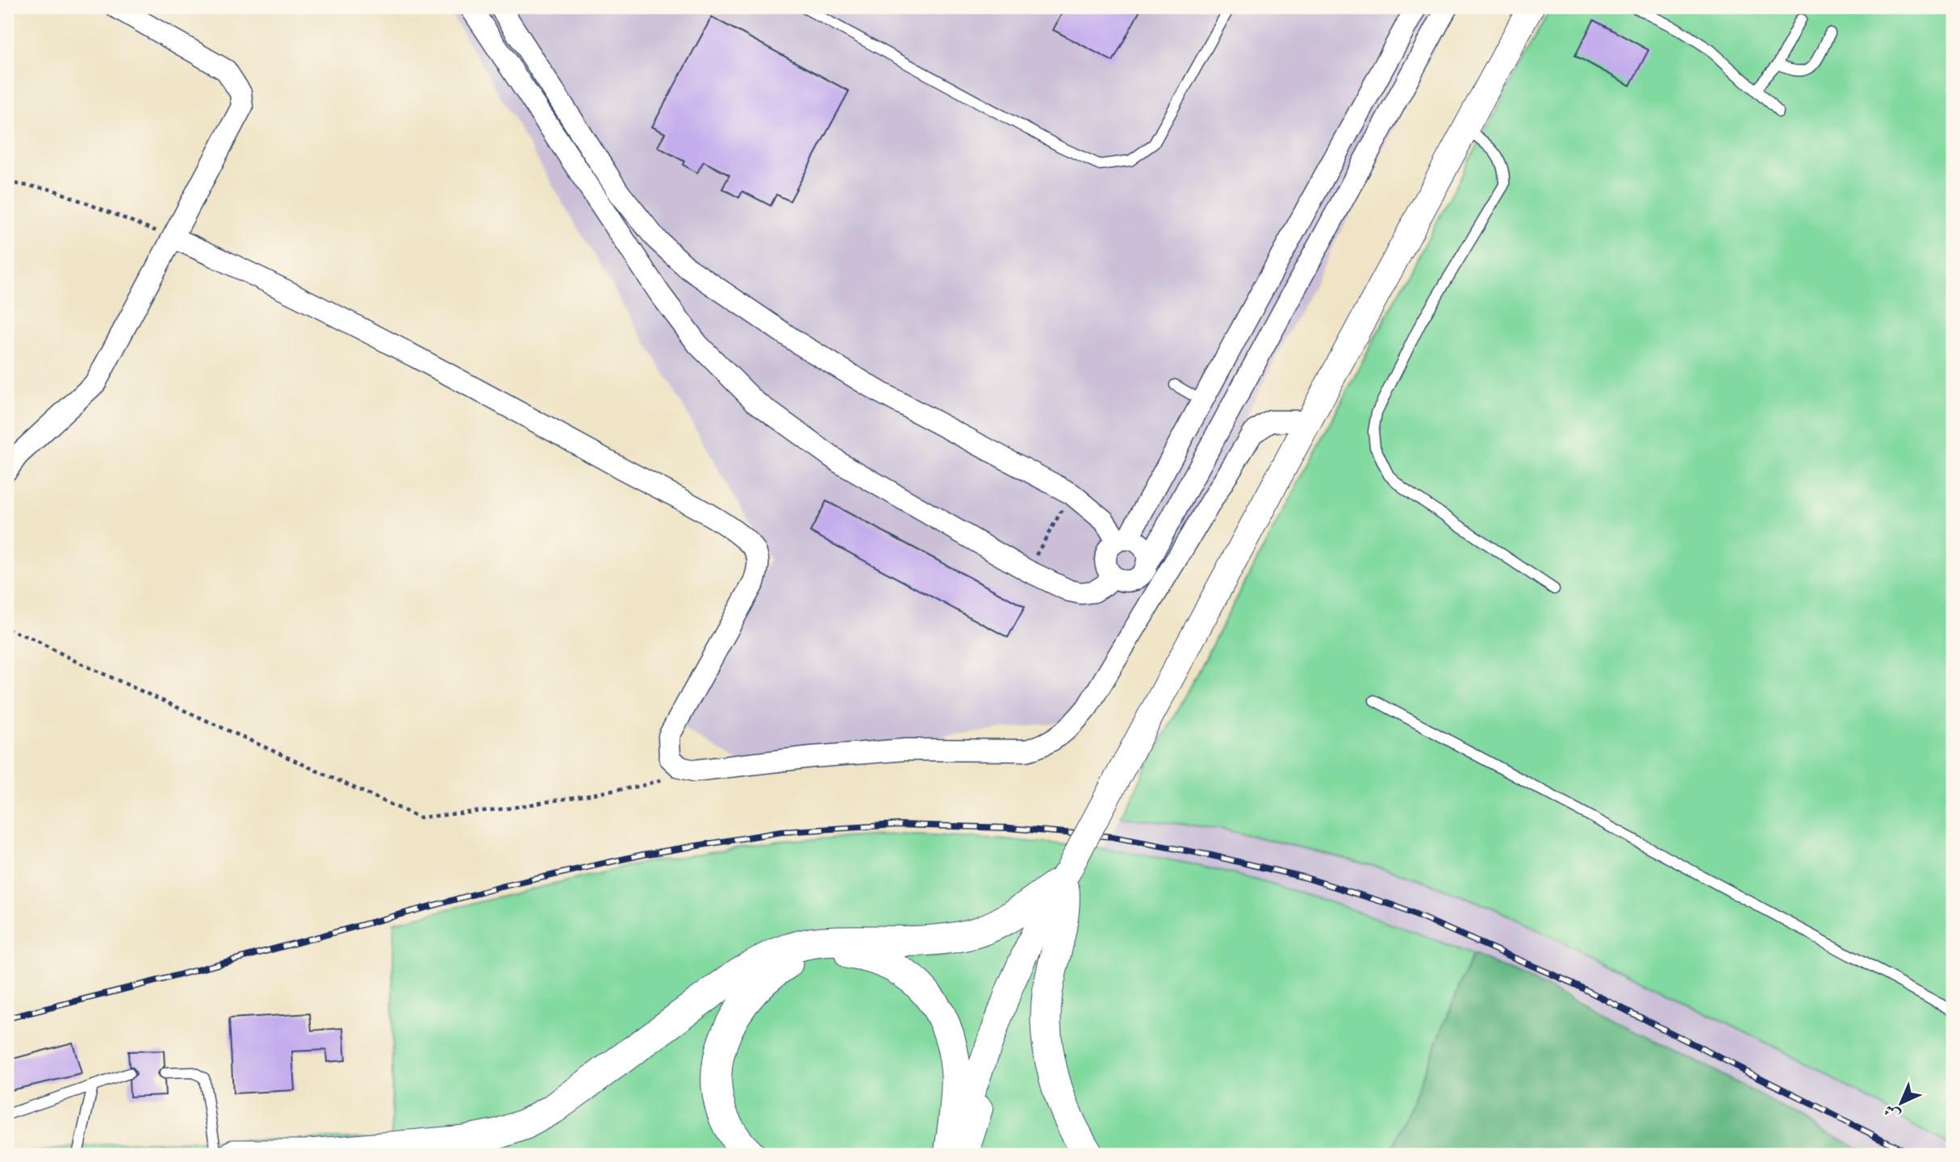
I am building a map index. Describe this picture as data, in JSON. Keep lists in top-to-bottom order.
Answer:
{
  "north": "bottom left"
}
